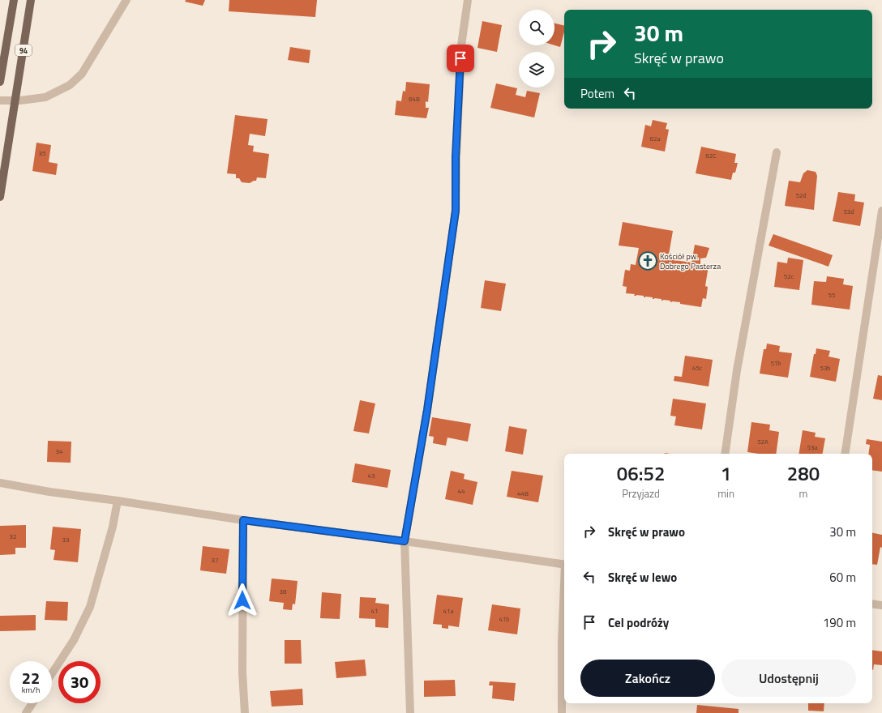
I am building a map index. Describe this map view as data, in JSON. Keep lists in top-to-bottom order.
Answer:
{
  "streets": {
    "main road": ["94"]
  },
  "places": {
    "church": ["Kościół pw. Dobrego Pasterza"]
  },
  "house_numbers": [
    "64B",
    "62a",
    "35",
    "62C",
    "52d",
    "53d",
    "52c",
    "55",
    "51b",
    "45c",
    "53b",
    "52A",
    "53a",
    "34",
    "43",
    "44",
    "44B",
    "32",
    "33",
    "37",
    "38",
    "41",
    "41a",
    "41b"
  ],
  "page": {
    "turn": ["30 m", "Skręć w prawo"],
    "then": "Potem",
    "eta": [
      "06:52",
      "Przyjazd",
      "1",
      "min",
      "280",
      "m"
    ],
    "list": [
      {
        "name": "Skręć w prawo",
        "value": "30 m"
      },
      {
        "name": "Skręć w lewo",
        "value": "60 m"
      },
      {
        "name": "Cel podróży",
        "value": "190 m"
      }
    ],
    "buttons": ["Zakończ", "Udostępnij"],
    "speed": "22 km/h",
    "limit": "30"
  }
}
